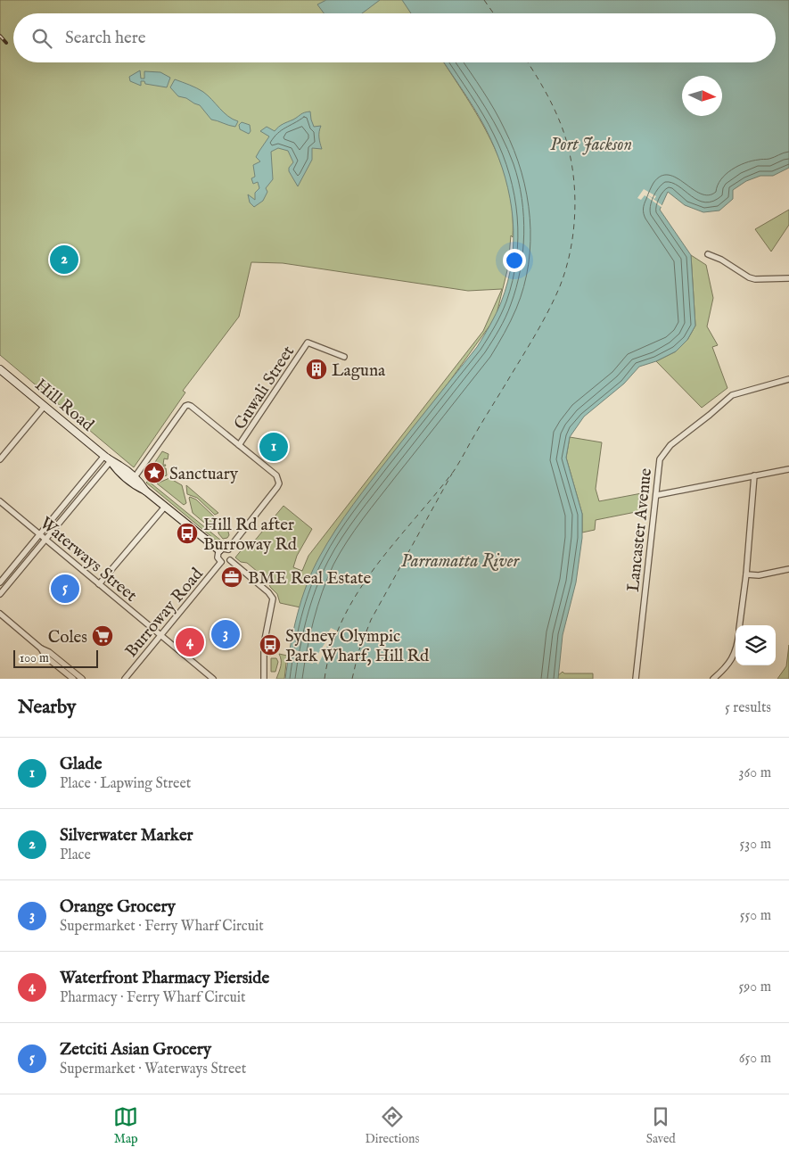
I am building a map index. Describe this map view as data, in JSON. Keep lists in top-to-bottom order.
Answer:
{
  "streets": {
    "street": [
      "Guwali Street",
      "Hill Road",
      "Lancaster Avenue",
      "Waterways Street",
      "Burroway Road"
    ]
  },
  "crossings": [
    ["Hill Road", "Burroway Road"],
    ["Waterways Street", "Burroway Road"]
  ],
  "water": ["Port Jackson", "Parramatta River"],
  "places": {
    "building": ["Laguna"],
    "place": ["Sanctuary"],
    "bus stop": ["Hill Rd after Burroway Rd", "Sydney Olympic Park Wharf, Hill Rd"],
    "office": ["BME Real Estate"],
    "supermarket": ["Coles"]
  },
  "scale_bar": "100 m",
  "north": "right",
  "page": {
    "search": "Search here",
    "pins": [
      "2",
      "1",
      "5",
      "3",
      "4"
    ],
    "scale": "100 m",
    "heading": ["Nearby", "5 results"],
    "list": [
      {
        "mark": "1",
        "name": "Glade",
        "note": "Place · Lapwing Street",
        "value": "360 m"
      },
      {
        "mark": "2",
        "name": "Silverwater Marker",
        "note": "Place",
        "value": "530 m"
      },
      {
        "mark": "3",
        "name": "Orange Grocery",
        "note": "Supermarket · Ferry Wharf Circuit",
        "value": "550 m"
      },
      {
        "mark": "4",
        "name": "Waterfront Pharmacy Pierside",
        "note": "Pharmacy · Ferry Wharf Circuit",
        "value": "590 m"
      },
      {
        "mark": "5",
        "name": "Zetciti Asian Grocery",
        "note": "Supermarket · Waterways Street",
        "value": "650 m"
      }
    ],
    "nav": ["Map", "Directions", "Saved"]
  }
}
